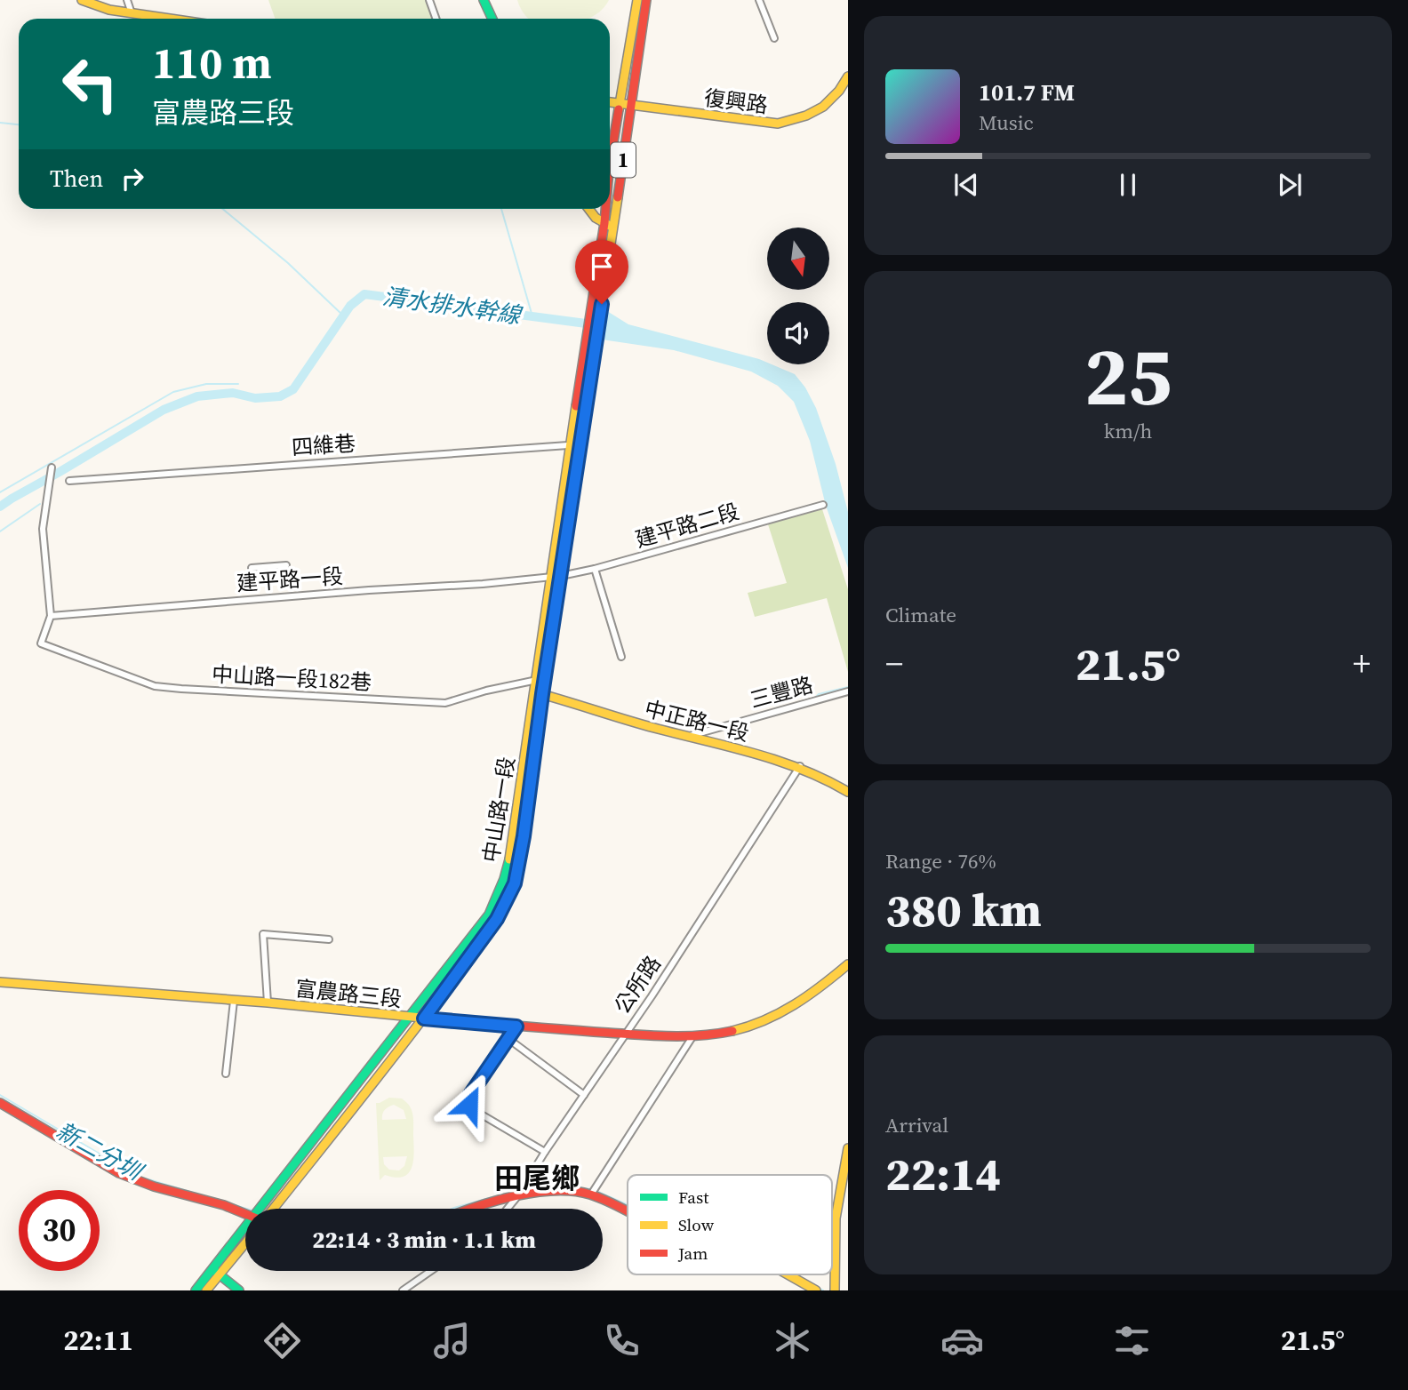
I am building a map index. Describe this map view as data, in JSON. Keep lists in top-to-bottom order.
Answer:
{
  "streets": {
    "main road": [
      "復興路",
      "1",
      "中正路一段",
      "中山路一段",
      "富農路三段"
    ],
    "street": [
      "四維巷",
      "建平路二段",
      "建平路一段",
      "中山路一段182巷",
      "三豐路",
      "公所路"
    ]
  },
  "crossings": [
    ["復興路", "1"],
    ["1", "中山路一段"],
    ["四維巷", "中山路一段"],
    ["建平路二段", "建平路一段"],
    ["建平路二段", "中山路一段"],
    ["建平路一段", "中山路一段182巷"],
    ["建平路一段", "中山路一段"],
    ["中山路一段182巷", "中山路一段"],
    ["三豐路", "中正路一段"],
    ["中正路一段", "中山路一段"],
    ["中正路一段", "公所路"],
    ["中山路一段", "富農路三段"],
    ["公所路", "富農路三段"]
  ],
  "districts": ["田尾鄉"],
  "water": ["清水排水幹線", "新二分圳"],
  "legend": ["Fast", "Slow", "Jam"],
  "north": "bottom",
  "page": {
    "turn": ["110 m", "富農路三段"],
    "song": ["101.7 FM", "Music"],
    "then": "Then",
    "tile": [
      ["25", "km/h"],
      "Climate",
      ["Range · 76%", "380 km"],
      ["Arrival", "22:14"]
    ],
    "heat": ["−", "21.5°", "+"],
    "limit": "30",
    "trip": "22:14 · 3 min · 1.1 km",
    "tabs": ["22:11", "21.5°"]
  }
}
